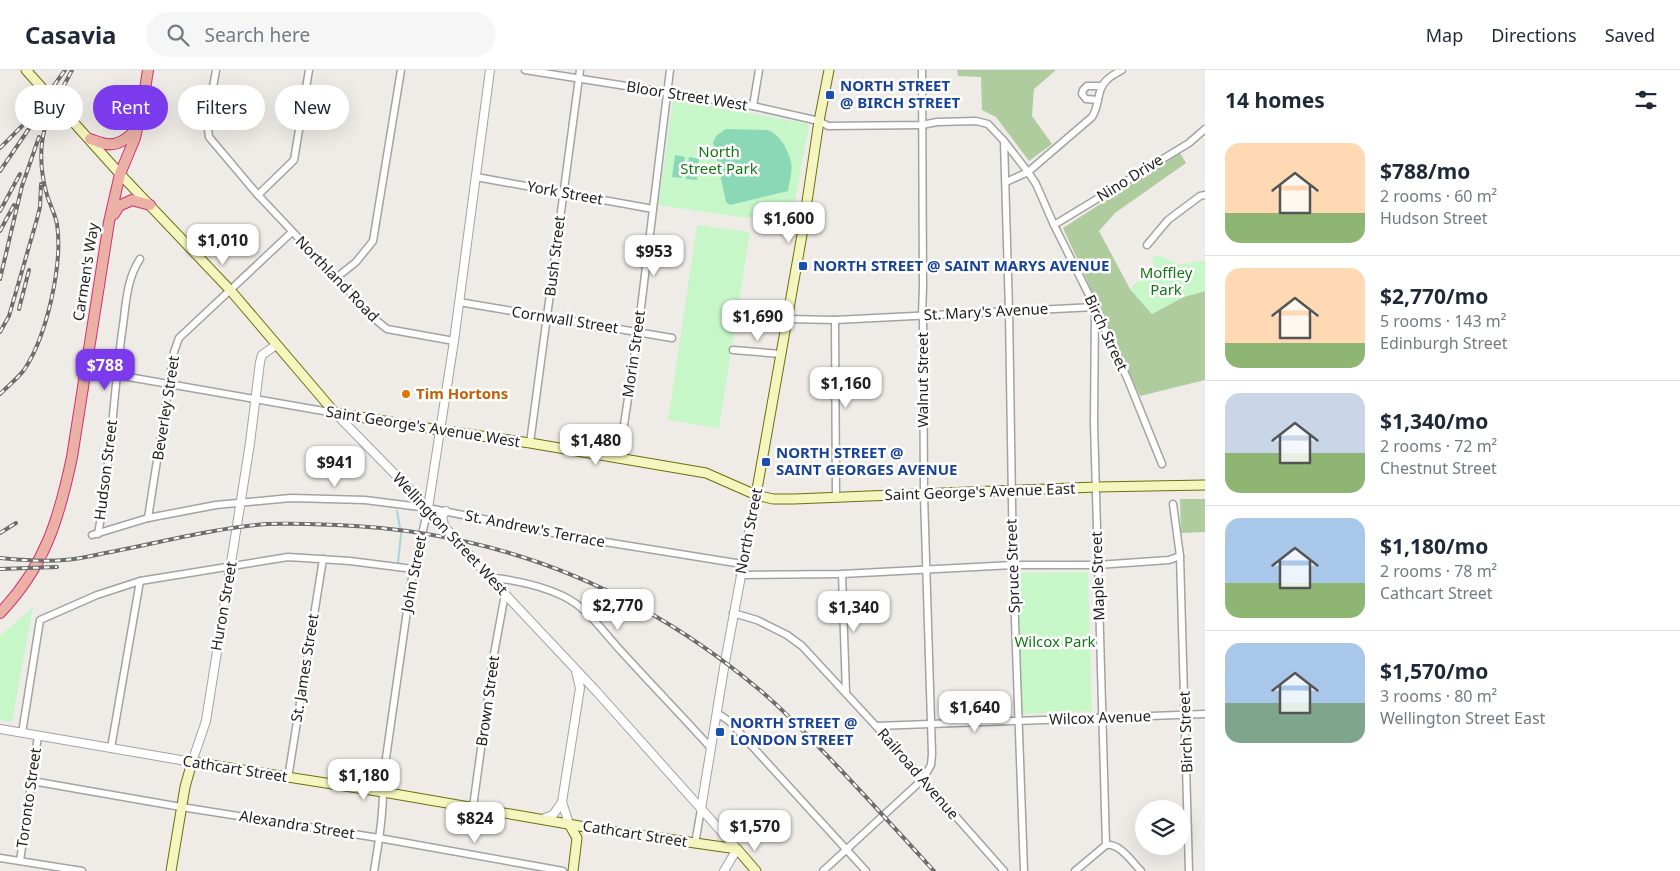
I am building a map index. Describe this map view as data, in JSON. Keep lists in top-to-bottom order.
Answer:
{
  "streets": {
    "highway": ["Carmen's Way"],
    "main road": [
      "Saint George's Avenue West",
      "Saint George's Avenue East",
      "North Street",
      "Wellington Street West",
      "Huron Street",
      "Cathcart Street"
    ],
    "street": [
      "Bloor Street West",
      "Nino Drive",
      "York Street",
      "Bush Street",
      "Northland Road",
      "St. Mary's Avenue",
      "Cornwall Street",
      "Birch Street",
      "Morin Street",
      "Walnut Street",
      "Beverley Street",
      "Hudson Street",
      "St. Andrew's Terrace",
      "Spruce Street",
      "John Street",
      "Maple Street",
      "St. James Street",
      "Brown Street",
      "Wilcox Avenue",
      "Railroad Avenue",
      "Toronto Street",
      "Alexandra Street"
    ]
  },
  "crossings": [
    ["Bloor Street West", "Bush Street"],
    ["Bloor Street West", "Birch Street"],
    ["Bloor Street West", "Morin Street"],
    ["Bloor Street West", "North Street"],
    ["Nino Drive", "Birch Street"],
    ["York Street", "Bush Street"],
    ["York Street", "Morin Street"],
    ["York Street", "John Street"],
    ["Bush Street", "Cornwall Street"],
    ["Bush Street", "Saint George's Avenue West"],
    ["Carmen's Way", "Wellington Street West"],
    ["Northland Road", "Beverley Street"],
    ["Northland Road", "John Street"],
    ["St. Mary's Avenue", "Birch Street"],
    ["St. Mary's Avenue", "Walnut Street"],
    ["St. Mary's Avenue", "North Street"],
    ["St. Mary's Avenue", "Spruce Street"],
    ["St. Mary's Avenue", "Maple Street"],
    ["Cornwall Street", "Morin Street"],
    ["Cornwall Street", "John Street"],
    ["Birch Street", "Walnut Street"],
    ["Birch Street", "North Street"],
    ["Birch Street", "Spruce Street"],
    ["Birch Street", "Maple Street"],
    ["Birch Street", "Wilcox Avenue"],
    ["Morin Street", "Saint George's Avenue West"],
    ["Walnut Street", "Saint George's Avenue East"],
    ["Walnut Street", "Wilcox Avenue"],
    ["Walnut Street", "Railroad Avenue"],
    ["Beverley Street", "Saint George's Avenue West"],
    ["Beverley Street", "St. Andrew's Terrace"],
    ["Beverley Street", "Wellington Street West"],
    ["Saint George's Avenue West", "Hudson Street"],
    ["Saint George's Avenue West", "Saint George's Avenue East"],
    ["Saint George's Avenue West", "North Street"],
    ["Saint George's Avenue West", "Wellington Street West"],
    ["Saint George's Avenue West", "John Street"],
    ["Saint George's Avenue West", "Huron Street"],
    ["Hudson Street", "St. Andrew's Terrace"],
    ["Saint George's Avenue East", "North Street"],
    ["Saint George's Avenue East", "Spruce Street"],
    ["Saint George's Avenue East", "Maple Street"],
    ["St. Andrew's Terrace", "North Street"],
    ["St. Andrew's Terrace", "Wellington Street West"],
    ["St. Andrew's Terrace", "John Street"],
    ["St. Andrew's Terrace", "Huron Street"],
    ["North Street", "Wellington Street West"],
    ["North Street", "Cathcart Street"],
    ["North Street", "Railroad Avenue"],
    ["Wellington Street West", "John Street"],
    ["Wellington Street West", "Huron Street"],
    ["Wellington Street West", "Brown Street"],
    ["Wellington Street West", "Cathcart Street"],
    ["Spruce Street", "Wilcox Avenue"],
    ["John Street", "Cathcart Street"],
    ["John Street", "Alexandra Street"],
    ["Maple Street", "Wilcox Avenue"],
    ["Huron Street", "Cathcart Street"],
    ["Huron Street", "Alexandra Street"],
    ["St. James Street", "Cathcart Street"],
    ["Brown Street", "Cathcart Street"],
    ["Wilcox Avenue", "Railroad Avenue"],
    ["Cathcart Street", "Toronto Street"],
    ["Toronto Street", "Alexandra Street"]
  ],
  "parks": ["North Street Park", "Moffley Park", "Wilcox Park"],
  "places": {
    "transit": [
      "NORTH STREET @ BIRCH STREET",
      "NORTH STREET @ SAINT MARYS AVENUE",
      "NORTH STREET @ SAINT GEORGES AVENUE",
      "NORTH STREET @ LONDON STREET"
    ],
    "other": ["Tim Hortons"]
  },
  "page": {
    "header": "Casavia",
    "search": "Search here",
    "nav": ["Map", "Directions", "Saved"],
    "heading": "14 homes",
    "chip": [
      "Buy",
      "Rent",
      "Filters",
      "New"
    ],
    "list": [
      {
        "name": "$788/mo",
        "note": "2 rooms · 60 m² · Hudson Street"
      },
      {
        "name": "$2,770/mo",
        "note": "5 rooms · 143 m² · Edinburgh Street"
      },
      {
        "name": "$1,340/mo",
        "note": "2 rooms · 72 m² · Chestnut Street"
      },
      {
        "name": "$1,180/mo",
        "note": "2 rooms · 78 m² · Cathcart Street"
      },
      {
        "name": "$1,570/mo",
        "note": "3 rooms · 80 m² · Wellington Street East"
      }
    ],
    "price": [
      "$1,600",
      "$1,010",
      "$953",
      "$1,690",
      "$788",
      "$1,160",
      "$1,480",
      "$941",
      "$2,770",
      "$1,340",
      "$1,640",
      "$1,180",
      "$824",
      "$1,570"
    ]
  }
}
